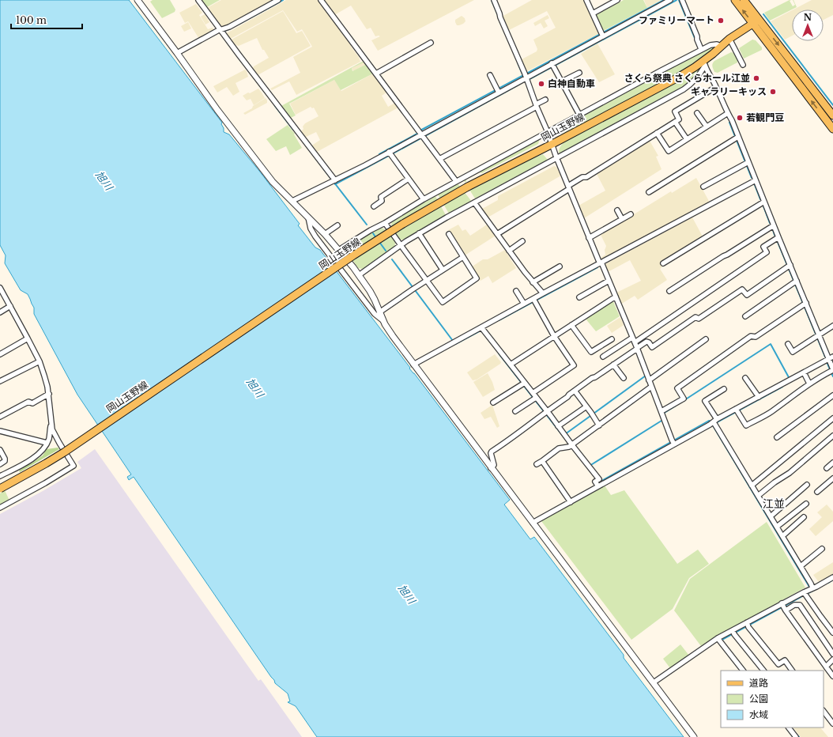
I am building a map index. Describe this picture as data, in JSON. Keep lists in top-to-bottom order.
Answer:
{
  "streets": {
    "main road": ["岡山玉野線"]
  },
  "districts": ["江並"],
  "water": ["旭川"],
  "places": [
    "ファミリーマート",
    "さくら祭典 さくらホール江並",
    "白神自動車",
    "ギャラリーキッス",
    "若観門豆"
  ],
  "legend": ["道路", "公園", "水域"],
  "scale_bar": "100 m",
  "north": "top"
}
